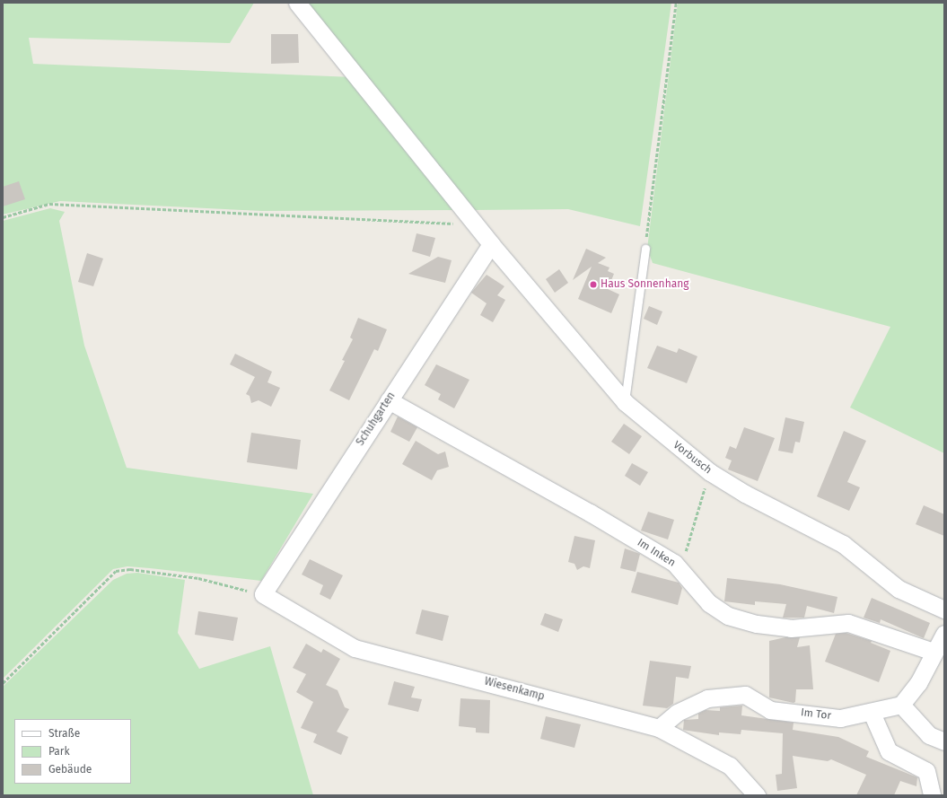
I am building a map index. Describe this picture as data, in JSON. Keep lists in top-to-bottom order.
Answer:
{
  "streets": {
    "street": [
      "Schuhgarten",
      "Vorbusch",
      "Im Inken",
      "Wiesenkamp",
      "Im Tor"
    ]
  },
  "crossings": [
    ["Schuhgarten", "Vorbusch"],
    ["Schuhgarten", "Im Inken"],
    ["Schuhgarten", "Wiesenkamp"],
    ["Wiesenkamp", "Im Tor"]
  ],
  "places": ["Haus Sonnenhang"],
  "legend": ["Straße", "Park", "Gebäude"]
}
